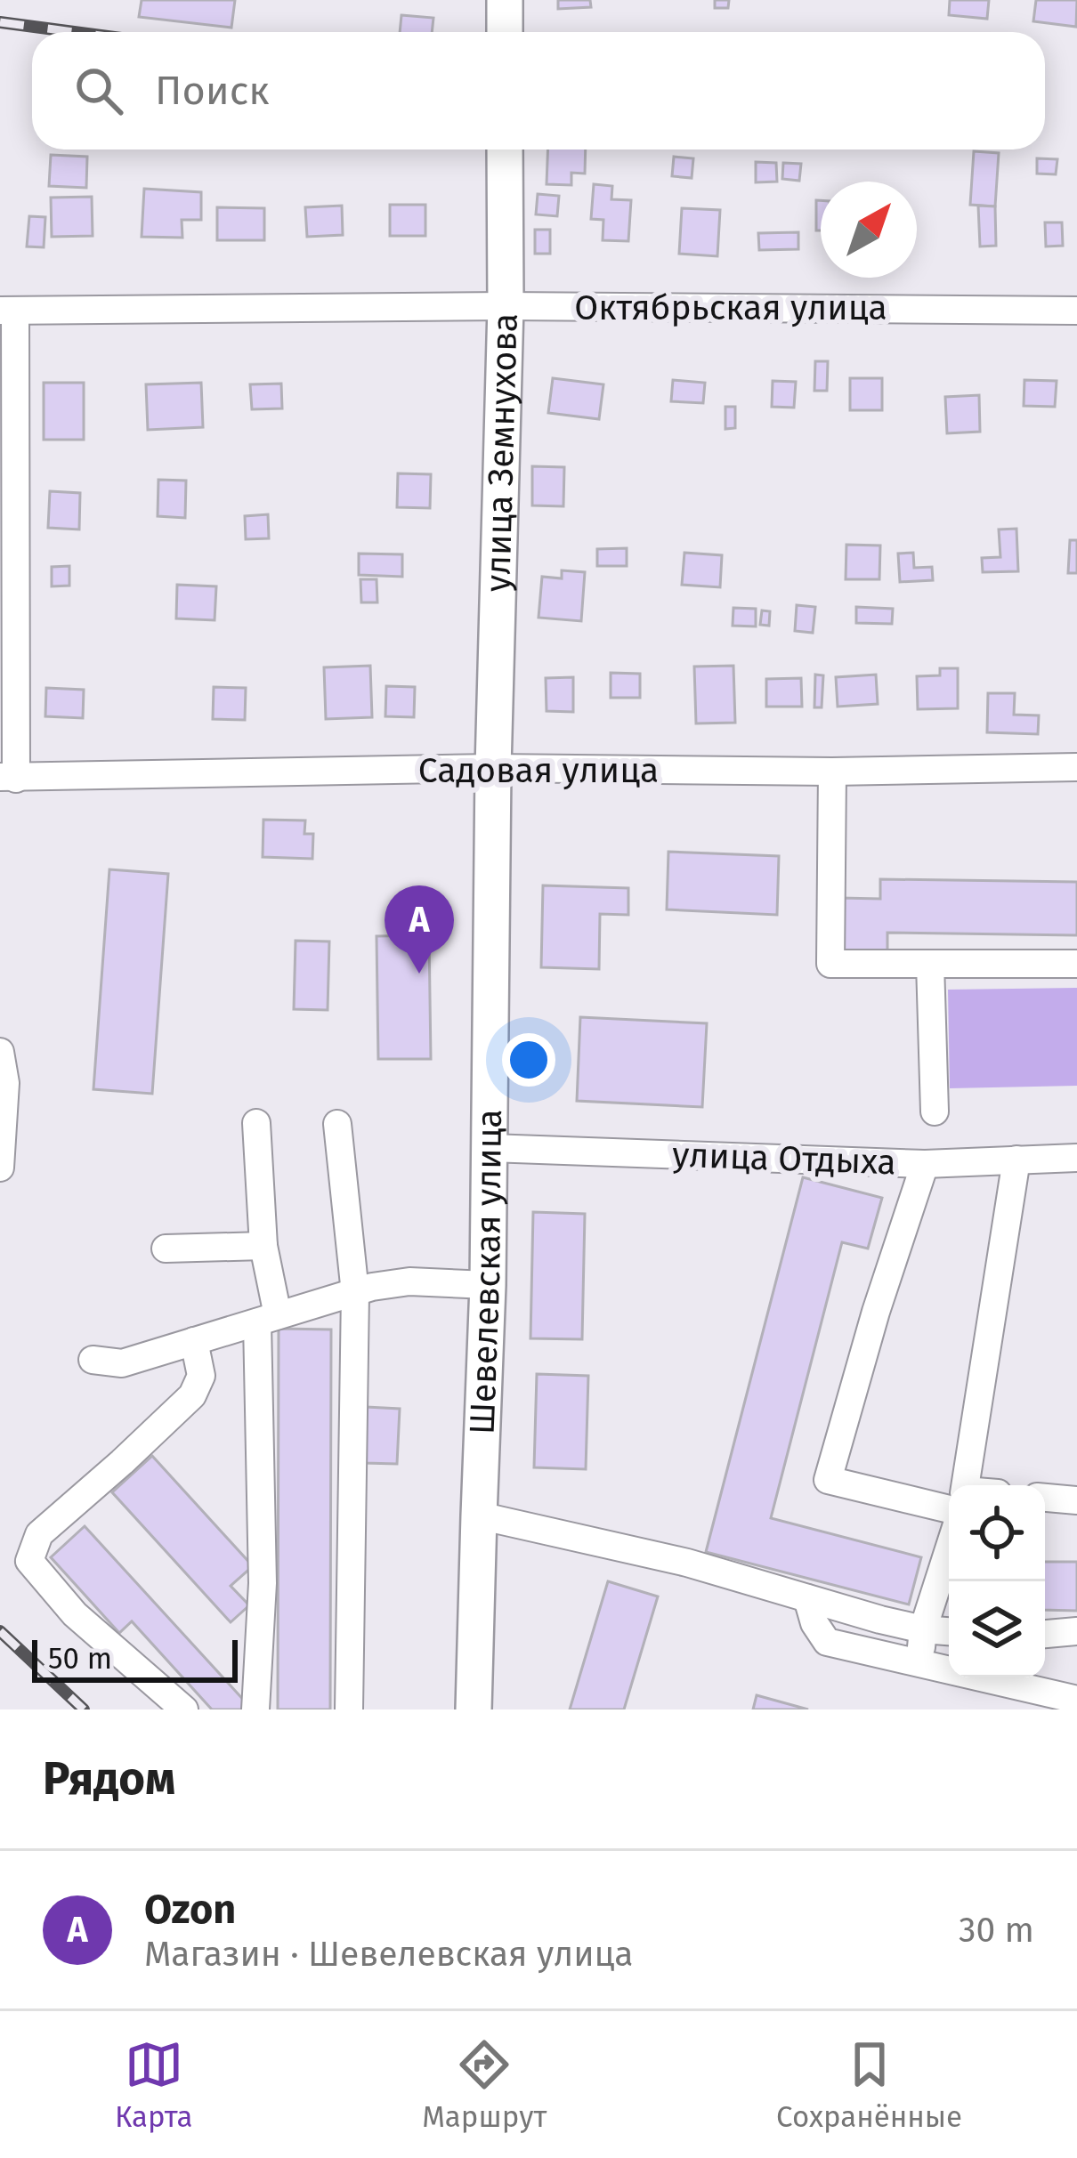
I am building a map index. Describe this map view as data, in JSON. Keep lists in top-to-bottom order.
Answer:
{
  "streets": {
    "main road": ["улица Земнухова", "Шевелевская улица"],
    "street": ["Октябрьская улица", "Садовая улица", "улица Отдыха"]
  },
  "crossings": [
    ["Октябрьская улица", "улица Земнухова"],
    ["улица Земнухова", "Садовая улица"],
    ["улица Земнухова", "Шевелевская улица"],
    ["Садовая улица", "Шевелевская улица"],
    ["улица Отдыха", "Шевелевская улица"]
  ],
  "scale_bar": "50 m",
  "north": "top right",
  "page": {
    "search": "Поиск",
    "pins": "A",
    "scale": "50 m",
    "heading": "Рядом",
    "list": [
      {
        "mark": "A",
        "name": "Ozon",
        "note": "Магазин · Шевелевская улица",
        "value": "30 m"
      }
    ],
    "nav": ["Карта", "Маршрут", "Сохранённые"]
  }
}
